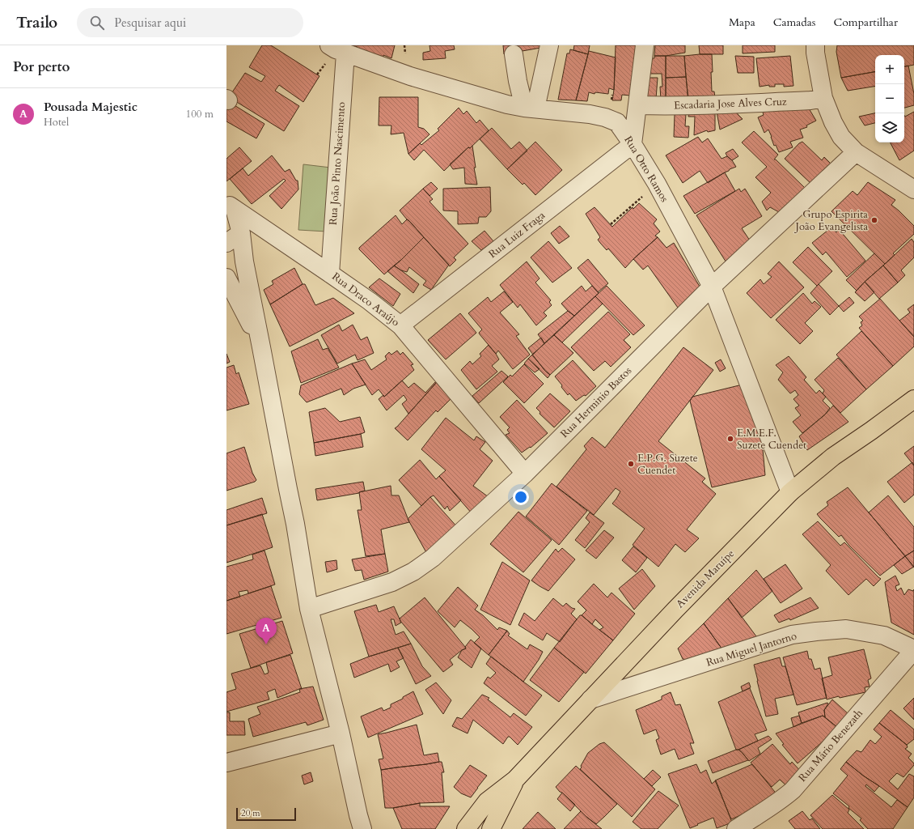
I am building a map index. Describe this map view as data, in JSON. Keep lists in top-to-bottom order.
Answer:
{
  "streets": {
    "main road": ["Avenida Maruípe"],
    "street": [
      "Escadaria Jose Alves Cruz",
      "Rua João Pinto Nascimento",
      "Rua Otto Ramos",
      "Rua Luiz Fraga",
      "Rua Draco Araújo",
      "Rua Herminio Bastos",
      "Rua Miguel Jantorno",
      "Rua Mário Benezath"
    ]
  },
  "crossings": [
    ["Rua João Pinto Nascimento", "Rua Otto Ramos"],
    ["Rua João Pinto Nascimento", "Rua Draco Araújo"],
    ["Rua Otto Ramos", "Rua Luiz Fraga"],
    ["Rua Otto Ramos", "Rua Herminio Bastos"],
    ["Rua Otto Ramos", "Avenida Maruípe"],
    ["Rua Luiz Fraga", "Rua Draco Araújo"],
    ["Rua Draco Araújo", "Rua Herminio Bastos"],
    ["Avenida Maruípe", "Rua Miguel Jantorno"],
    ["Rua Miguel Jantorno", "Rua Mário Benezath"]
  ],
  "places": ["Grupo Espirita João Evangelista", "E.M.E.F. Suzete Cuendet", "E.P.G. Suzete Cuendet"],
  "scale_bar": "20 m",
  "page": {
    "header": "Trailo",
    "search": "Pesquisar aqui",
    "nav": ["Mapa", "Camadas", "Compartilhar"],
    "heading": "Por perto",
    "map_buttons": ["+", "−"],
    "list": [
      {
        "mark": "A",
        "name": "Pousada Majestic",
        "note": "Hotel",
        "value": "100 m"
      }
    ],
    "pins": "A",
    "scale": "20 m"
  }
}
